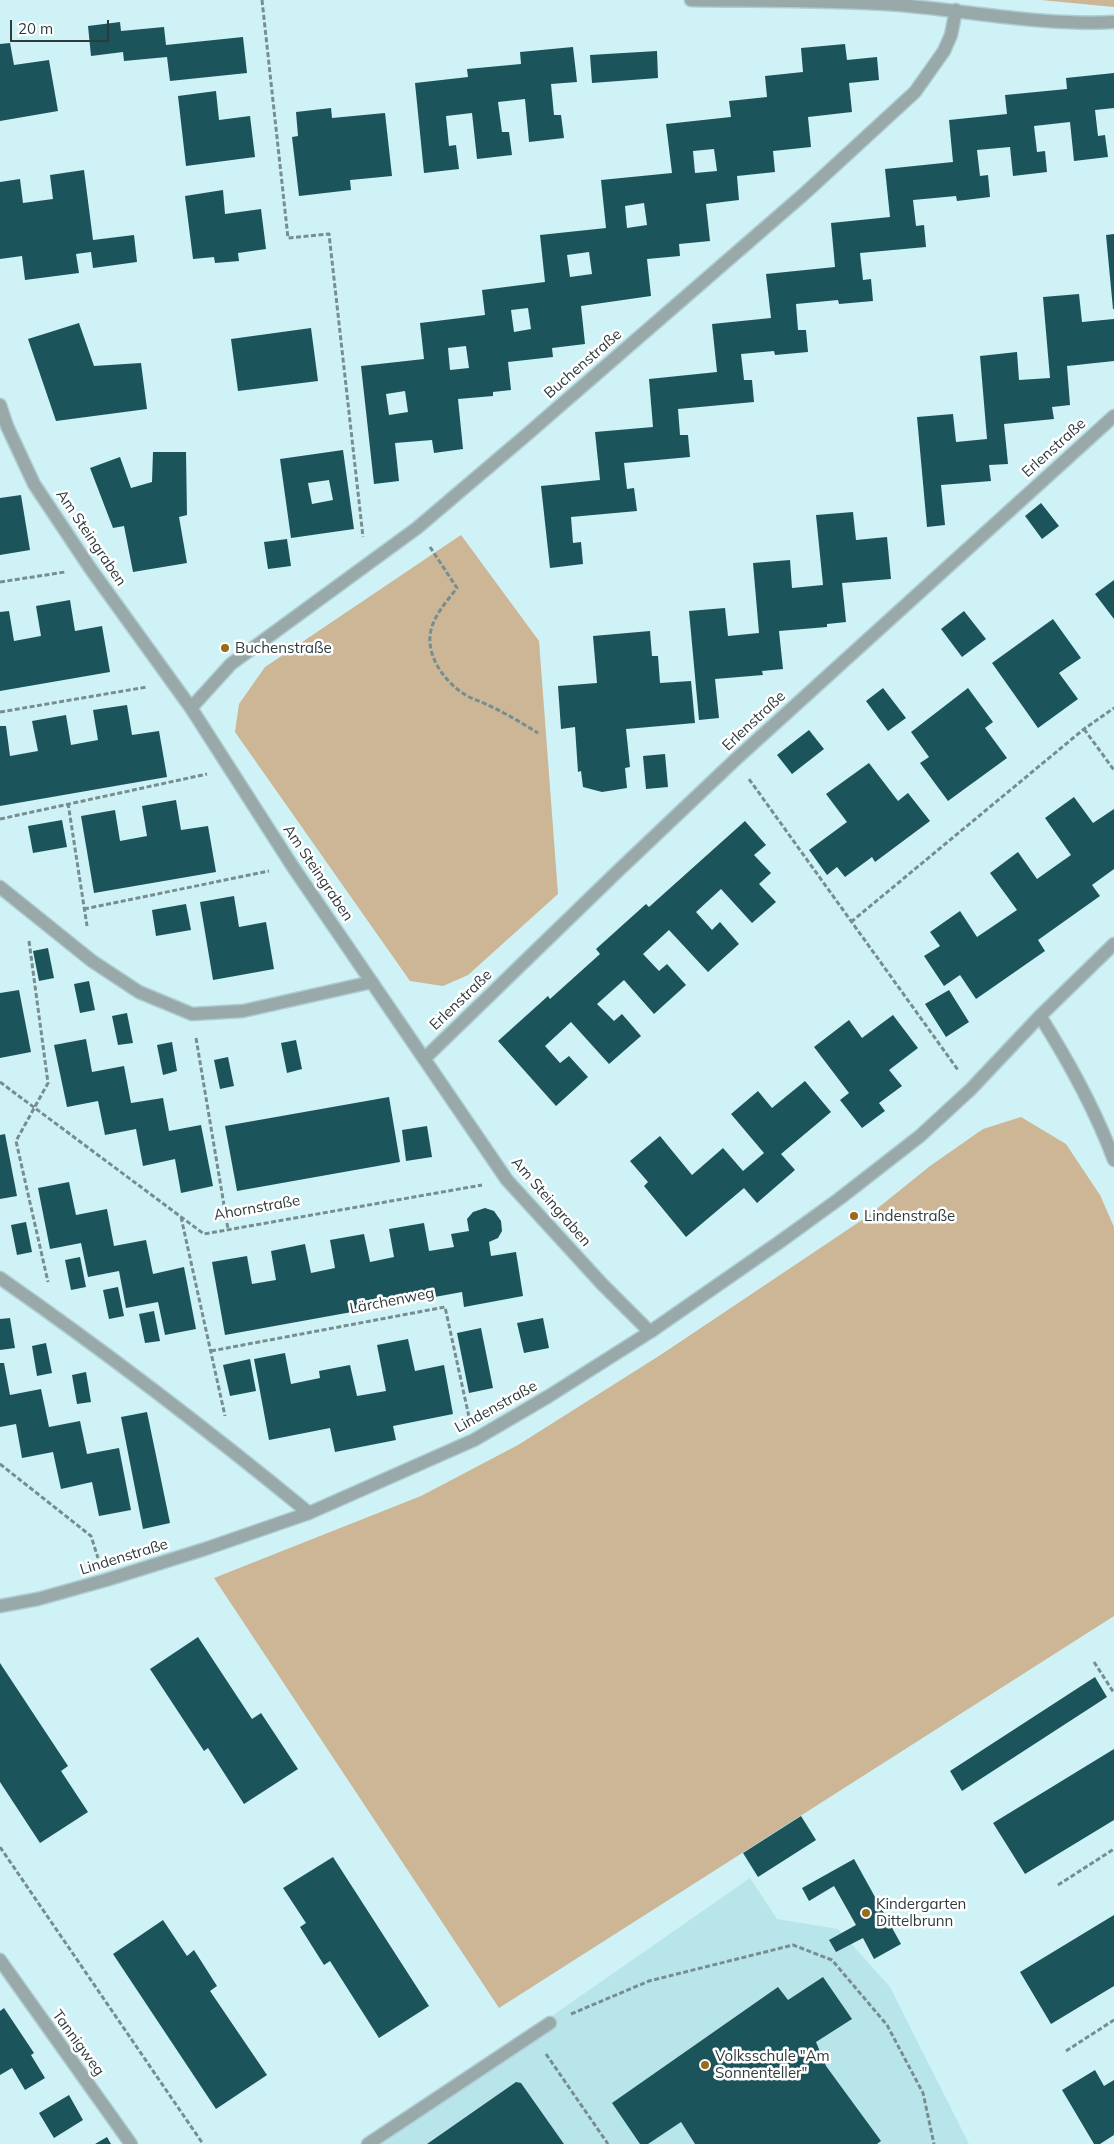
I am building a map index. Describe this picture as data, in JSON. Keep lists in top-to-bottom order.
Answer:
{
  "streets": {
    "street": [
      "Buchenstraße",
      "Erlenstraße",
      "Am Steingraben",
      "Lindenstraße",
      "Tannigweg"
    ],
    "path": ["Ahornstraße", "Lärchenweg"]
  },
  "crossings": [
    ["Buchenstraße", "Am Steingraben"],
    ["Erlenstraße", "Am Steingraben"],
    ["Am Steingraben", "Ahornstraße"],
    ["Am Steingraben", "Lindenstraße"],
    ["Lärchenweg", "Lindenstraße"]
  ],
  "places": [
    "Buchenstraße",
    "Lindenstraße",
    "Kindergarten Dittelbrunn",
    "Volksschule \"Am Sonnenteller\""
  ],
  "scale_bar": "20 m"
}
